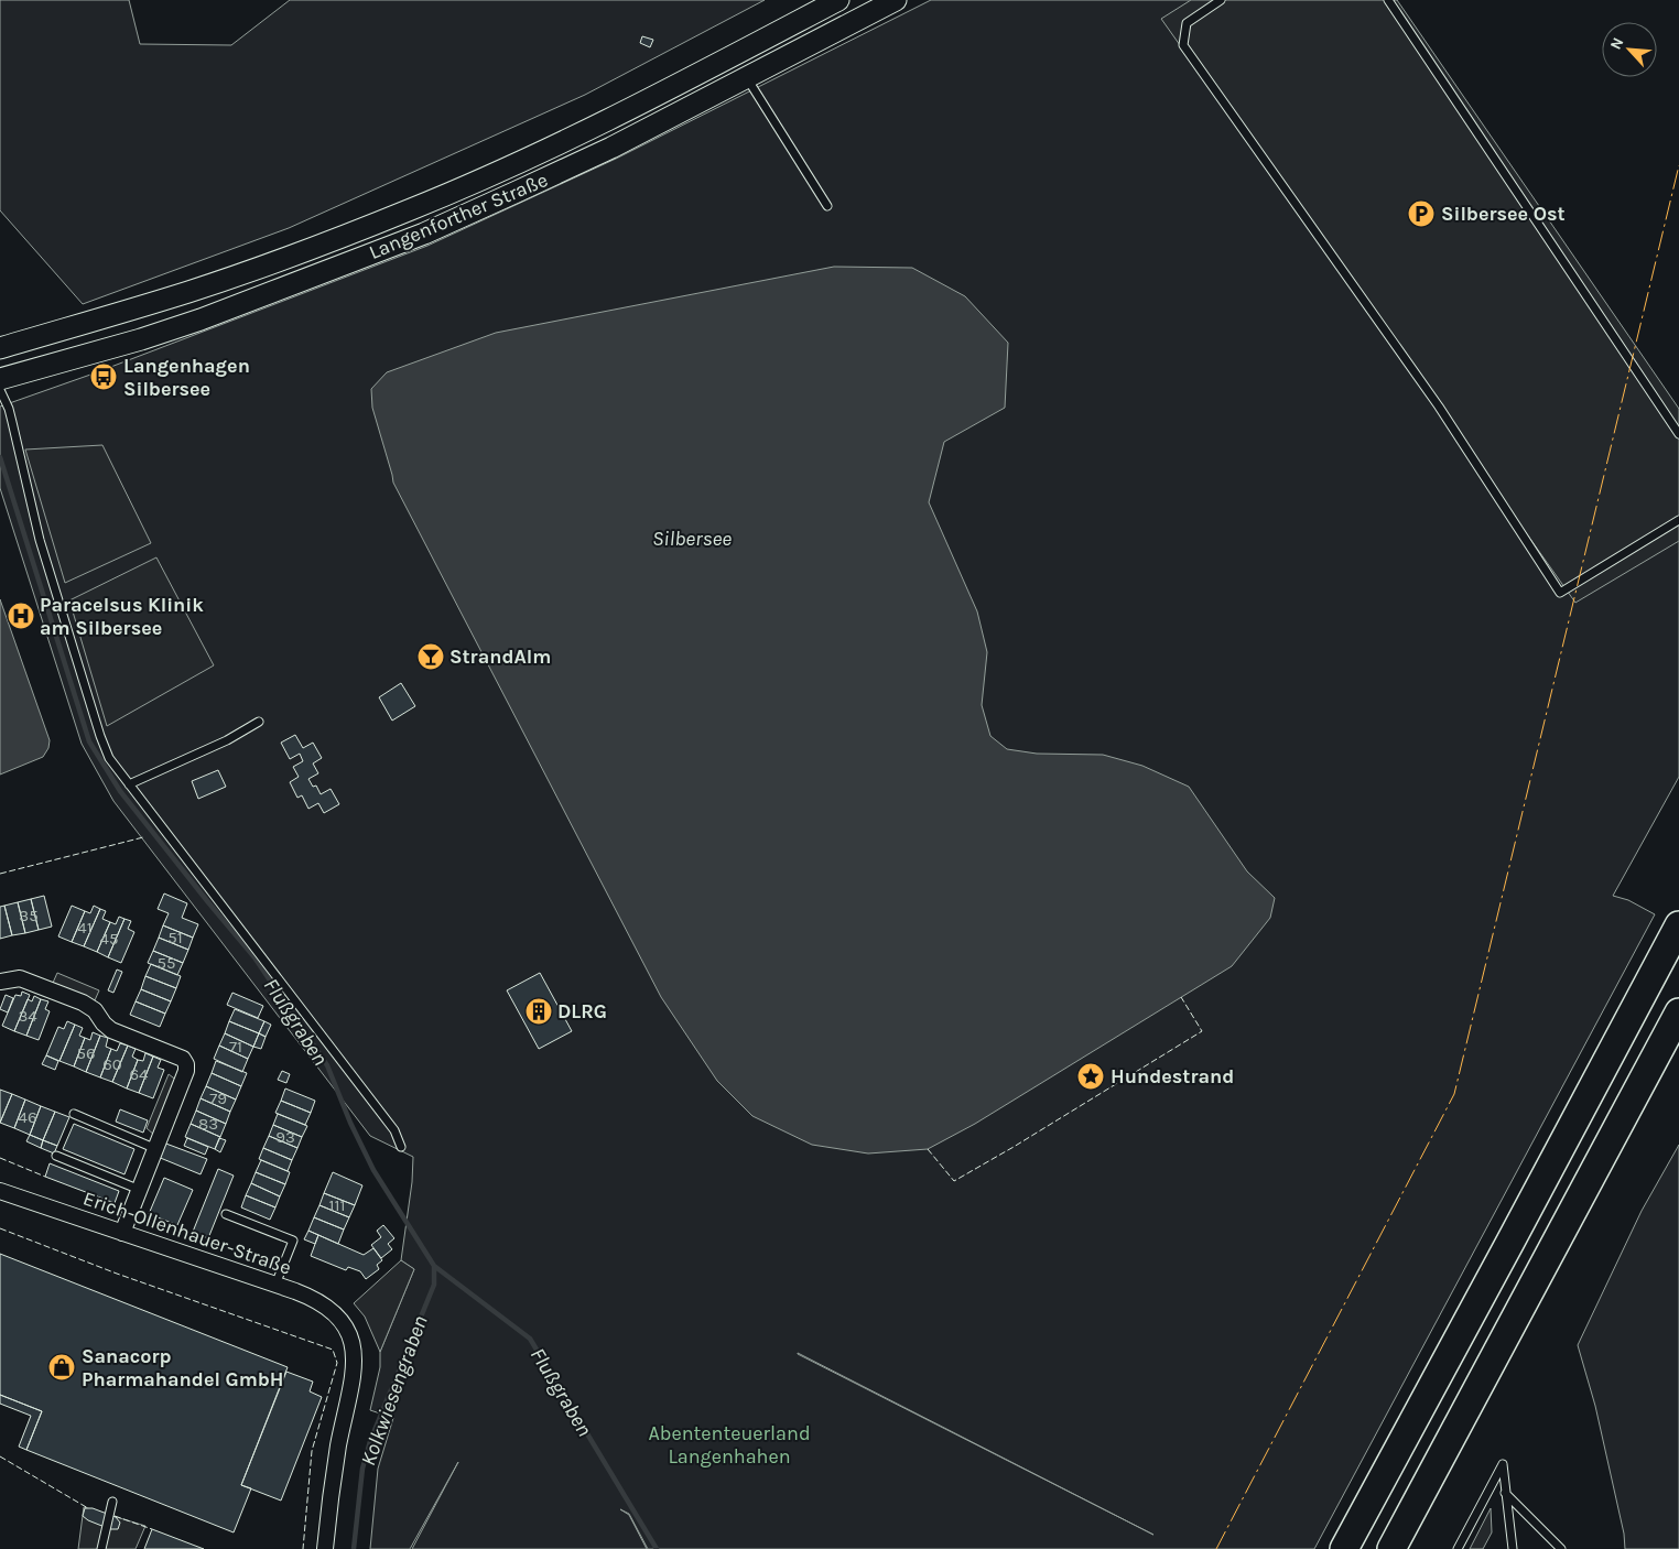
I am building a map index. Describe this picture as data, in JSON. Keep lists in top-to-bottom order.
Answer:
{
  "streets": {
    "main road": ["Langenforther Straße"],
    "street": ["Erich-Ollenhauer-Straße"]
  },
  "water": ["Silbersee", "Flußgraben", "Kolkwiesengraben"],
  "parks": ["Abententeuerland Langenhahen"],
  "places": {
    "parking": ["Silbersee Ost"],
    "bus stop": ["Langenhagen Silbersee"],
    "hospital": ["Paracelsus Klinik am Silbersee"],
    "bar": ["StrandAlm"],
    "building": ["DLRG"],
    "place": ["Hundestrand"],
    "shop": ["Sanacorp Pharmahandel GmbH"]
  },
  "house_numbers": [
    "35",
    "41",
    "51",
    "45",
    "55",
    "34",
    "71",
    "56",
    "60",
    "64",
    "79",
    "46",
    "83",
    "93",
    "111"
  ],
  "north": "top left"
}
